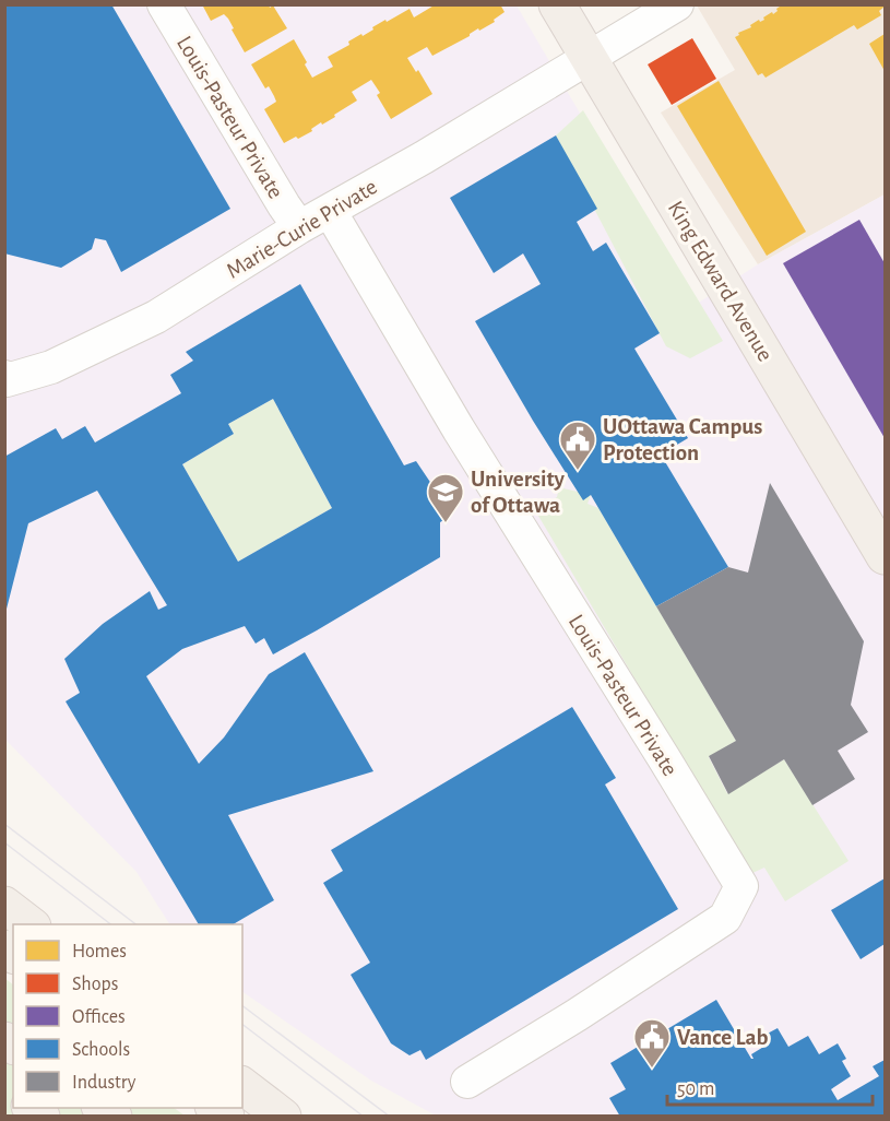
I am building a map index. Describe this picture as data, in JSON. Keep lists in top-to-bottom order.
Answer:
{
  "streets": {
    "main road": ["King Edward Avenue"],
    "street": ["Louis-Pasteur Private", "Marie-Curie Private"]
  },
  "crossings": [
    ["Louis-Pasteur Private", "Marie-Curie Private"],
    ["Marie-Curie Private", "King Edward Avenue"]
  ],
  "places": {
    "public building": ["UOttawa Campus Protection", "Vance Lab"],
    "school or university": ["University of Ottawa"]
  },
  "legend": [
    "Homes",
    "Shops",
    "Offices",
    "Schools",
    "Industry"
  ],
  "scale_bar": "50 m"
}
